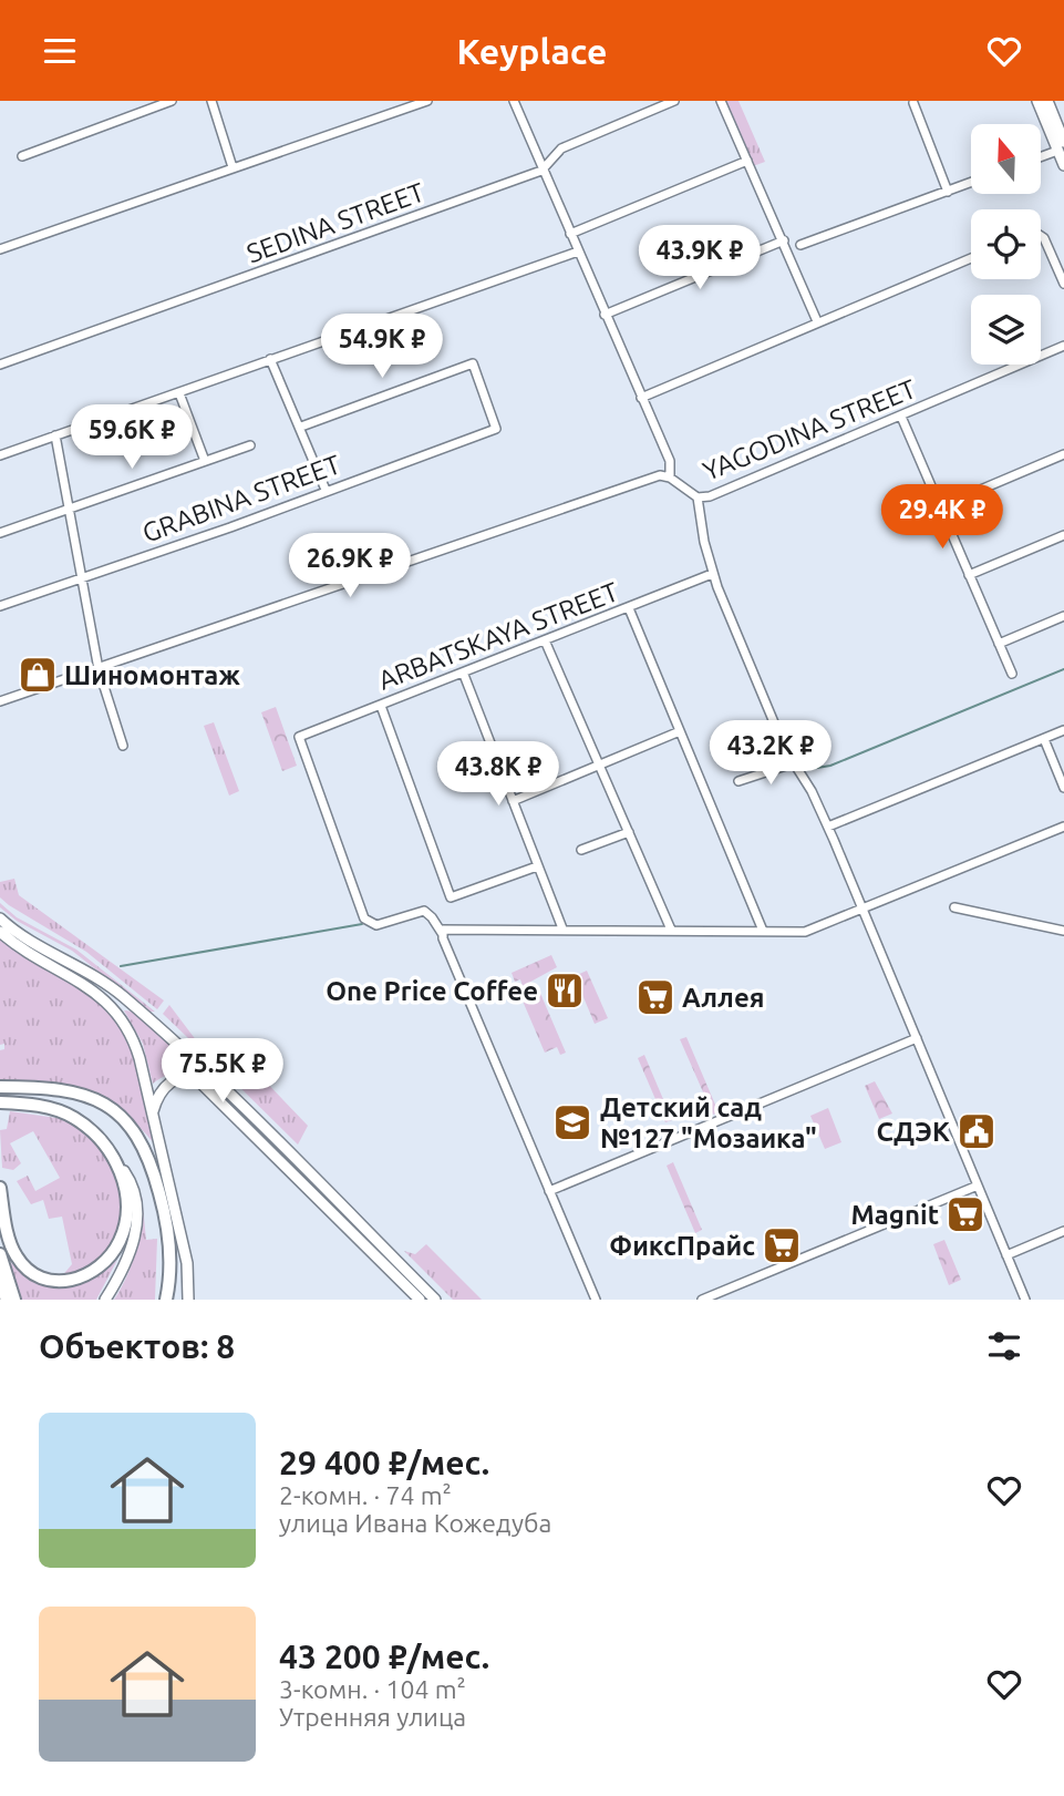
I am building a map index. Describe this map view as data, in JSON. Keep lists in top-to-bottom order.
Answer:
{
  "streets": {
    "street": [
      "SEDINA STREET",
      "YAGODINA STREET",
      "GRABINA STREET",
      "ARBATSKAYA STREET"
    ]
  },
  "places": {
    "shop": ["Шиномонтаж"],
    "restaurant": ["One Price Coffee"],
    "supermarket": ["Аллея", "Magnit", "ФиксПрайс"],
    "school or university": ["Детский сад №127 \"Мозаика\""],
    "public building": ["СДЭК"]
  },
  "north": "top",
  "page": {
    "header": "Keyplace",
    "price": [
      "43.9K ₽",
      "54.9K ₽",
      "59.6K ₽",
      "29.4K ₽",
      "26.9K ₽",
      "43.2K ₽",
      "43.8K ₽",
      "75.5K ₽"
    ],
    "heading": "Объектов: 8",
    "list": [
      {
        "name": "29 400 ₽/мес.",
        "note": "2-комн. · 74 m² · улица Ивана Кожедуба"
      },
      {
        "name": "43 200 ₽/мес.",
        "note": "3-комн. · 104 m² · Утренняя улица"
      }
    ]
  }
}
